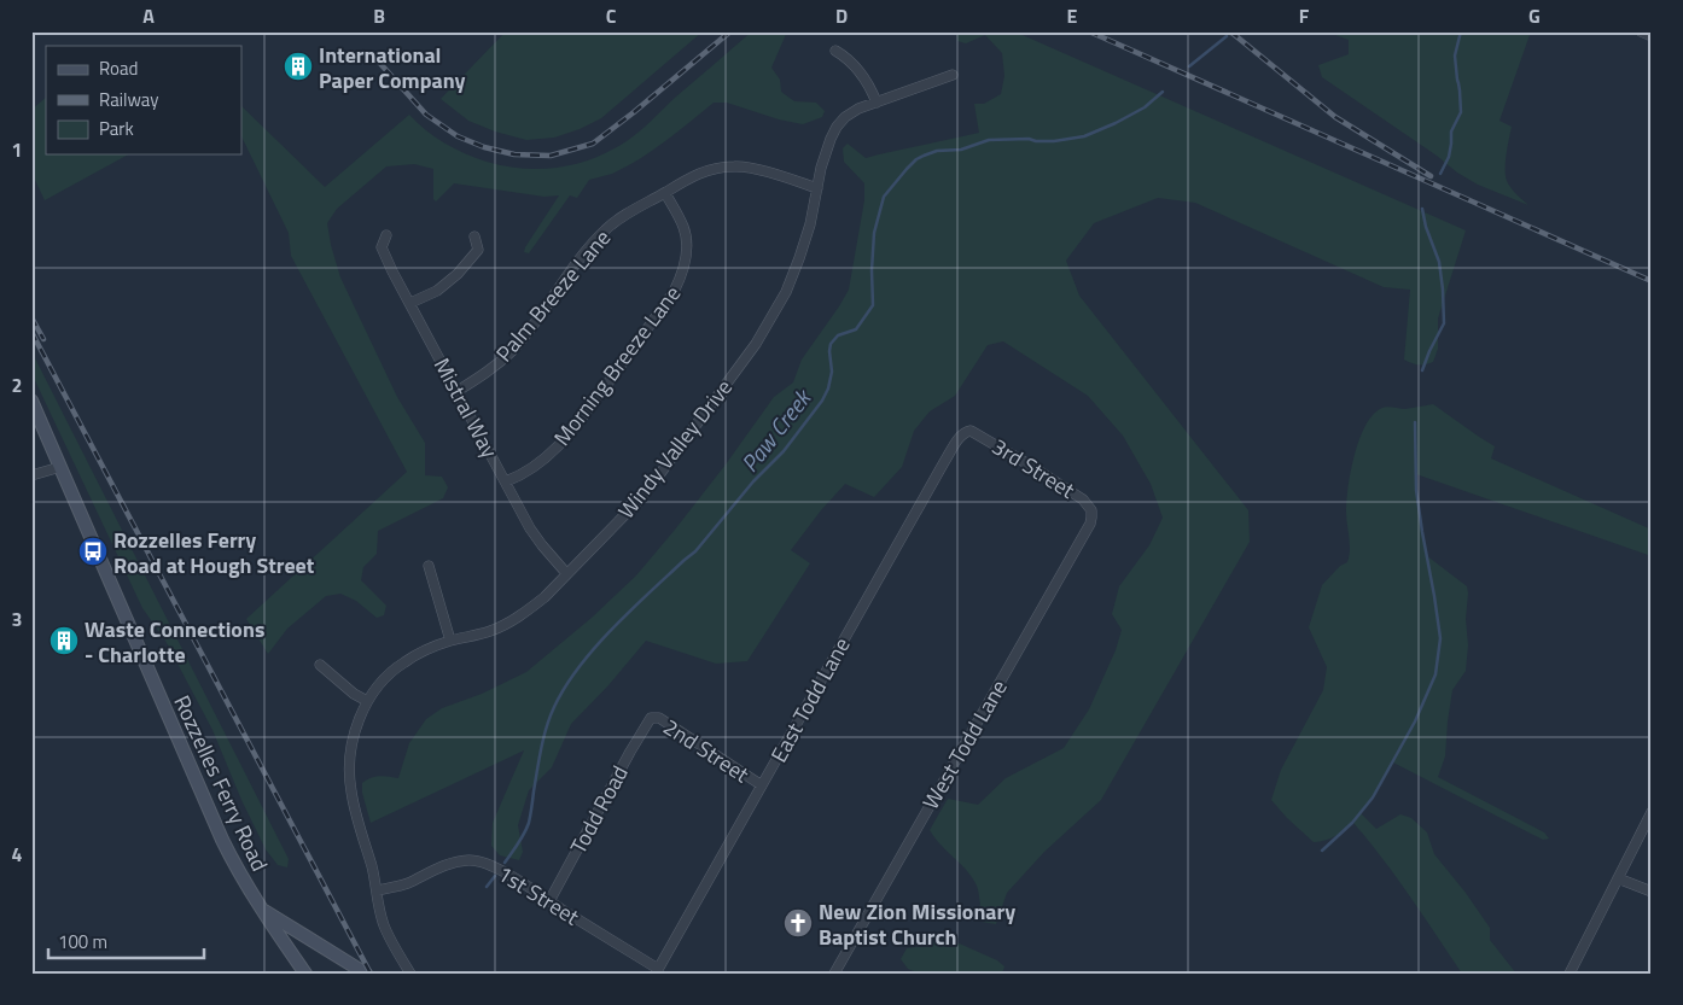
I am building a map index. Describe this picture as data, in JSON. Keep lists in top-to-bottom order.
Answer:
{
  "streets": {
    "street": [
      "Palm Breeze Lane",
      "Morning Breeze Lane",
      "Mistral Way",
      "Windy Valley Drive",
      "3rd Street",
      "East Todd Lane",
      "West Todd Lane",
      "2nd Street",
      "Rozzelles Ferry Road",
      "Todd Road",
      "1st Street"
    ]
  },
  "crossings": [
    ["Palm Breeze Lane", "Morning Breeze Lane"],
    ["Palm Breeze Lane", "Mistral Way"],
    ["Palm Breeze Lane", "Windy Valley Drive"],
    ["Morning Breeze Lane", "Mistral Way"],
    ["Mistral Way", "Windy Valley Drive"],
    ["Windy Valley Drive", "1st Street"],
    ["3rd Street", "East Todd Lane"],
    ["3rd Street", "West Todd Lane"],
    ["East Todd Lane", "2nd Street"],
    ["East Todd Lane", "1st Street"],
    ["2nd Street", "Todd Road"],
    ["Todd Road", "1st Street"]
  ],
  "water": ["Paw Creek"],
  "places": {
    "building": ["International Paper Company", "Waste Connections - Charlotte"],
    "bus stop": ["Rozzelles Ferry Road at Hough Street"],
    "church": ["New Zion Missionary Baptist Church"]
  },
  "legend": ["Road", "Railway", "Park"],
  "scale_bar": "100 m",
  "grid": {
    "columns": [
      "A",
      "B",
      "C",
      "D",
      "E",
      "F",
      "G"
    ],
    "rows": [
      "1",
      "2",
      "3",
      "4"
    ]
  }
}
